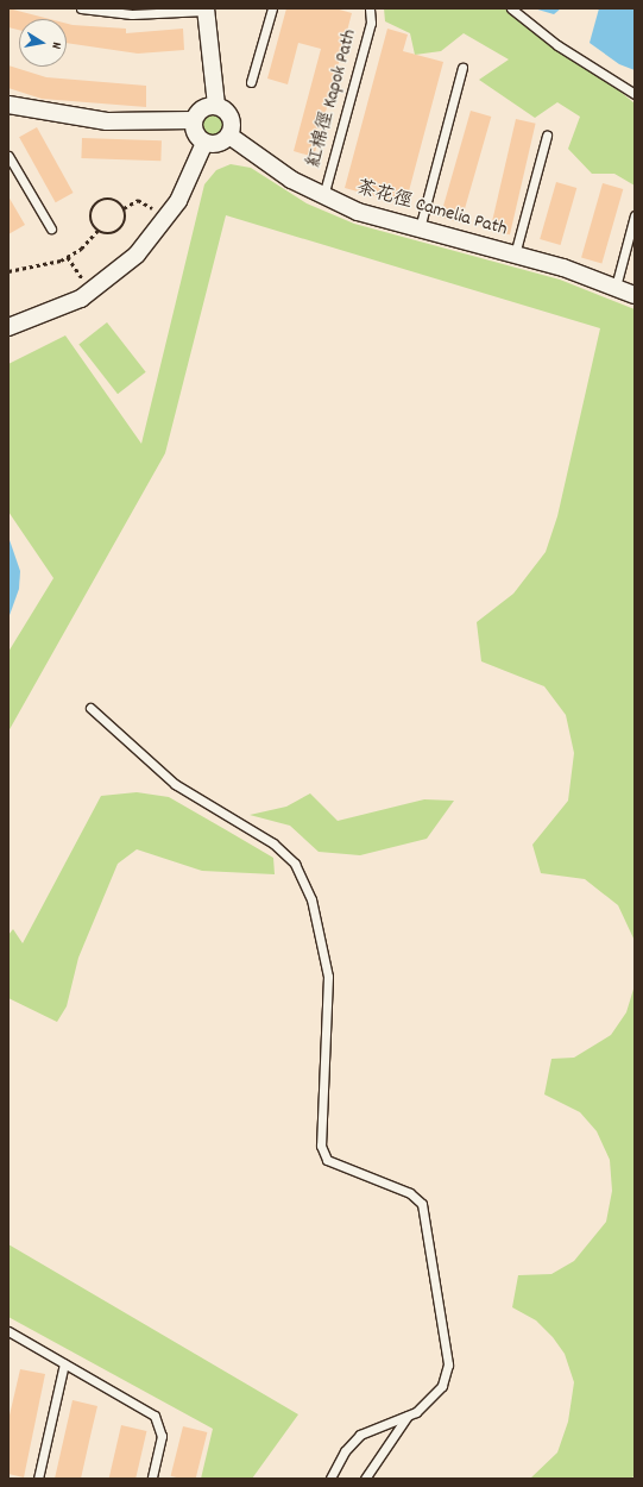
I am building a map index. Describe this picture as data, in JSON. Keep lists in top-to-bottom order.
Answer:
{
  "streets": {
    "street": ["茶花徑 Camelia Path"],
    "lane": ["紅棉徑 Kapok Path"]
  },
  "crossings": [
    ["紅棉徑 Kapok Path", "茶花徑 Camelia Path"]
  ],
  "north": "right"
}
